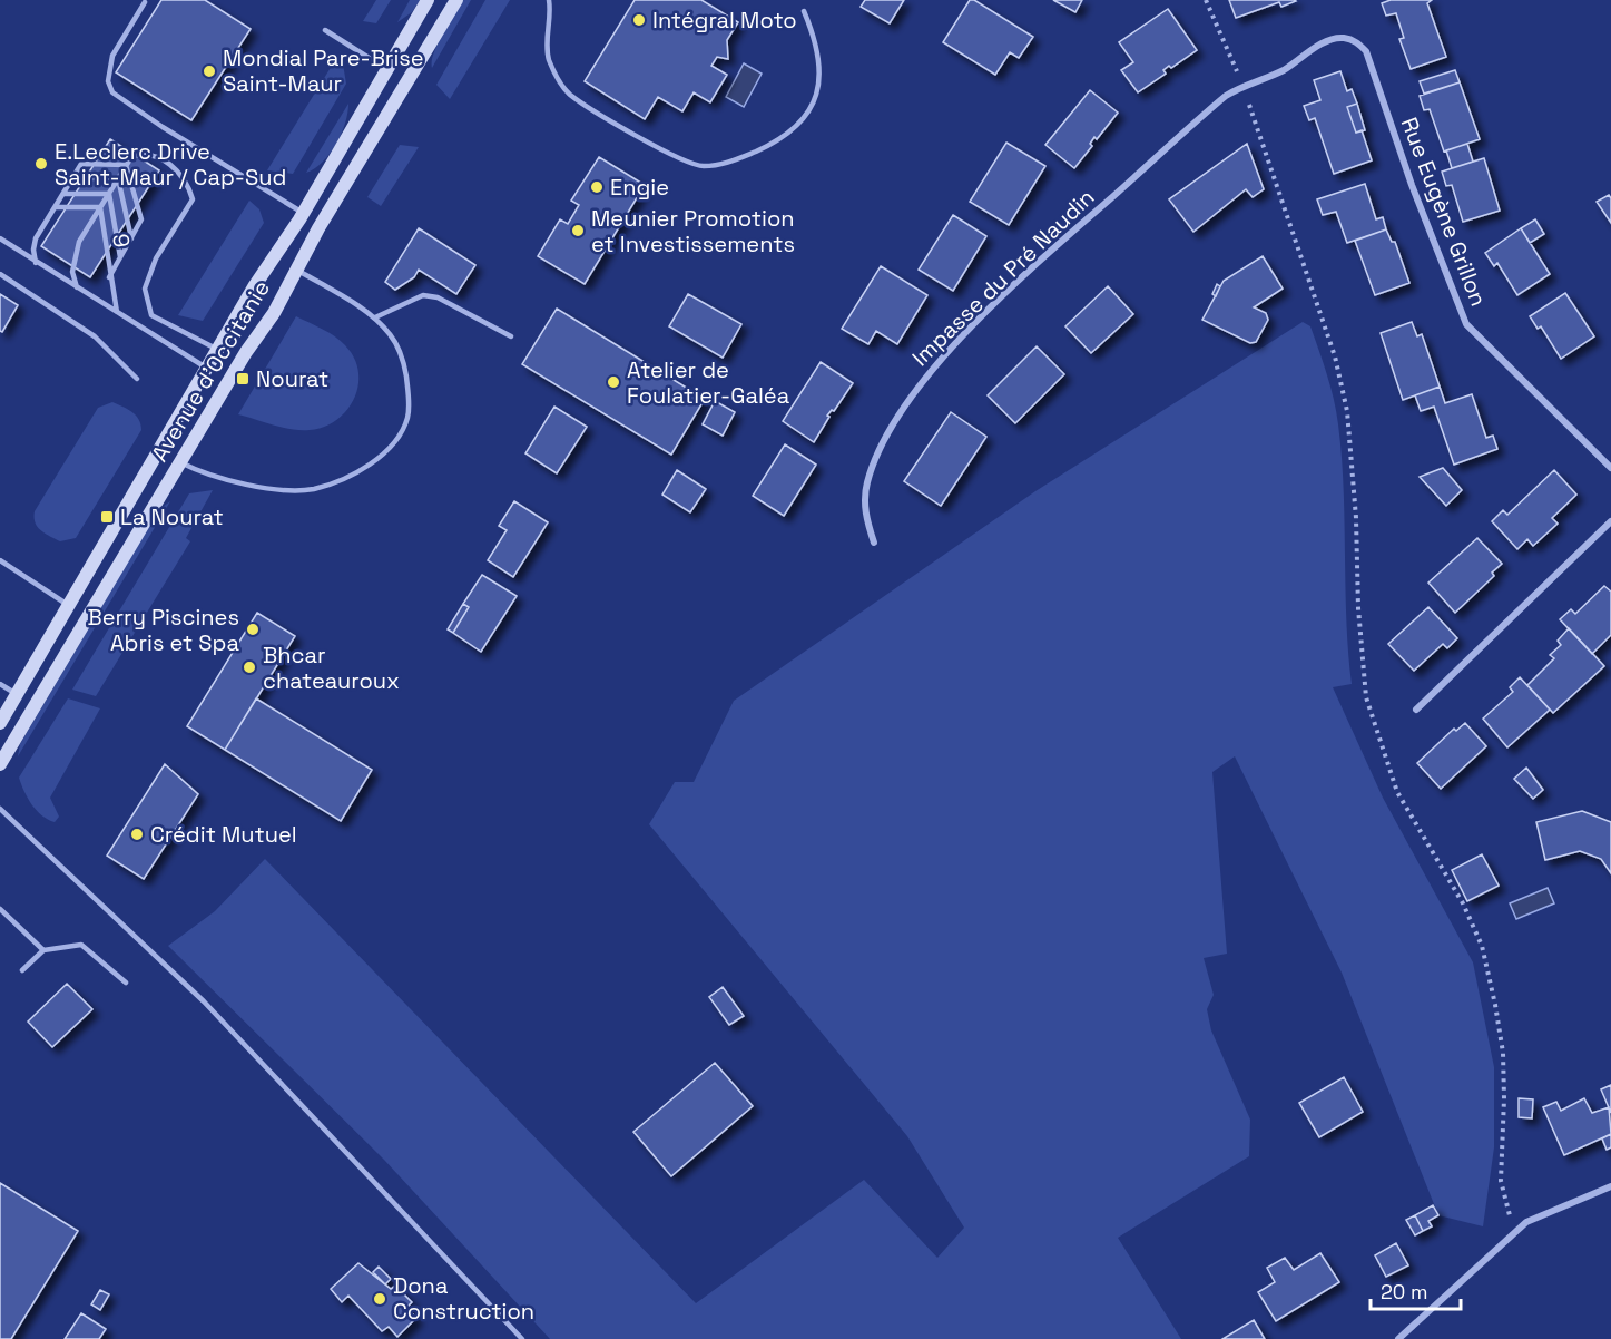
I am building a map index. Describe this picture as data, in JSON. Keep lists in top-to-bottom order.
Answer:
{
  "streets": {
    "main road": ["Avenue d'Occitanie"],
    "street": ["Rue Eugène Grillon", "Impasse du Pré Naudin"],
    "lane": ["9"]
  },
  "crossings": [
    ["Rue Eugène Grillon", "Impasse du Pré Naudin"]
  ],
  "places": {
    "other": [
      "Intégral Moto",
      "Mondial Pare-Brise Saint-Maur",
      "E.Leclerc Drive Saint-Maur / Cap-Sud",
      "Engie",
      "Meunier Promotion et Investissements",
      "Atelier de Foulatier-Galéa",
      "Berry Piscines Abris et Spa",
      "Bhcar chateauroux",
      "Crédit Mutuel",
      "Dona Construction"
    ],
    "transit": ["Nourat", "La Nourat"]
  },
  "scale_bar": "20 m"
}
